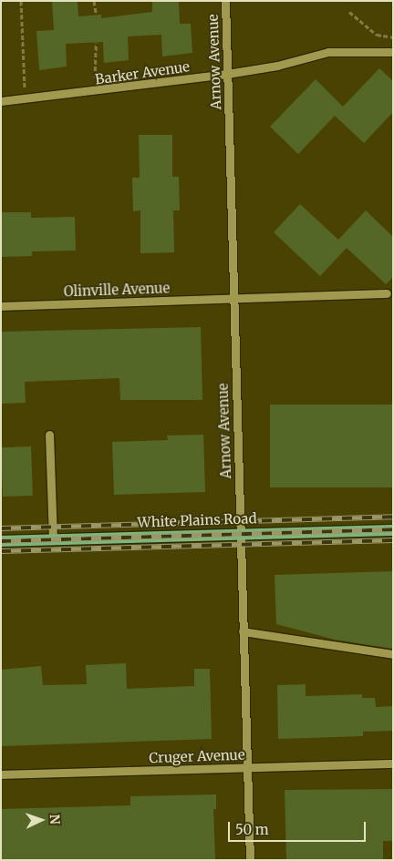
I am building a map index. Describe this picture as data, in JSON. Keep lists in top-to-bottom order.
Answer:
{
  "streets": {
    "main road": ["White Plains Road"],
    "street": [
      "Arnow Avenue",
      "Barker Avenue",
      "Olinville Avenue",
      "Cruger Avenue"
    ]
  },
  "crossings": [
    ["Arnow Avenue", "Barker Avenue"],
    ["Arnow Avenue", "Olinville Avenue"],
    ["Arnow Avenue", "White Plains Road"],
    ["Arnow Avenue", "Cruger Avenue"]
  ],
  "scale_bar": "50 m",
  "north": "right"
}
